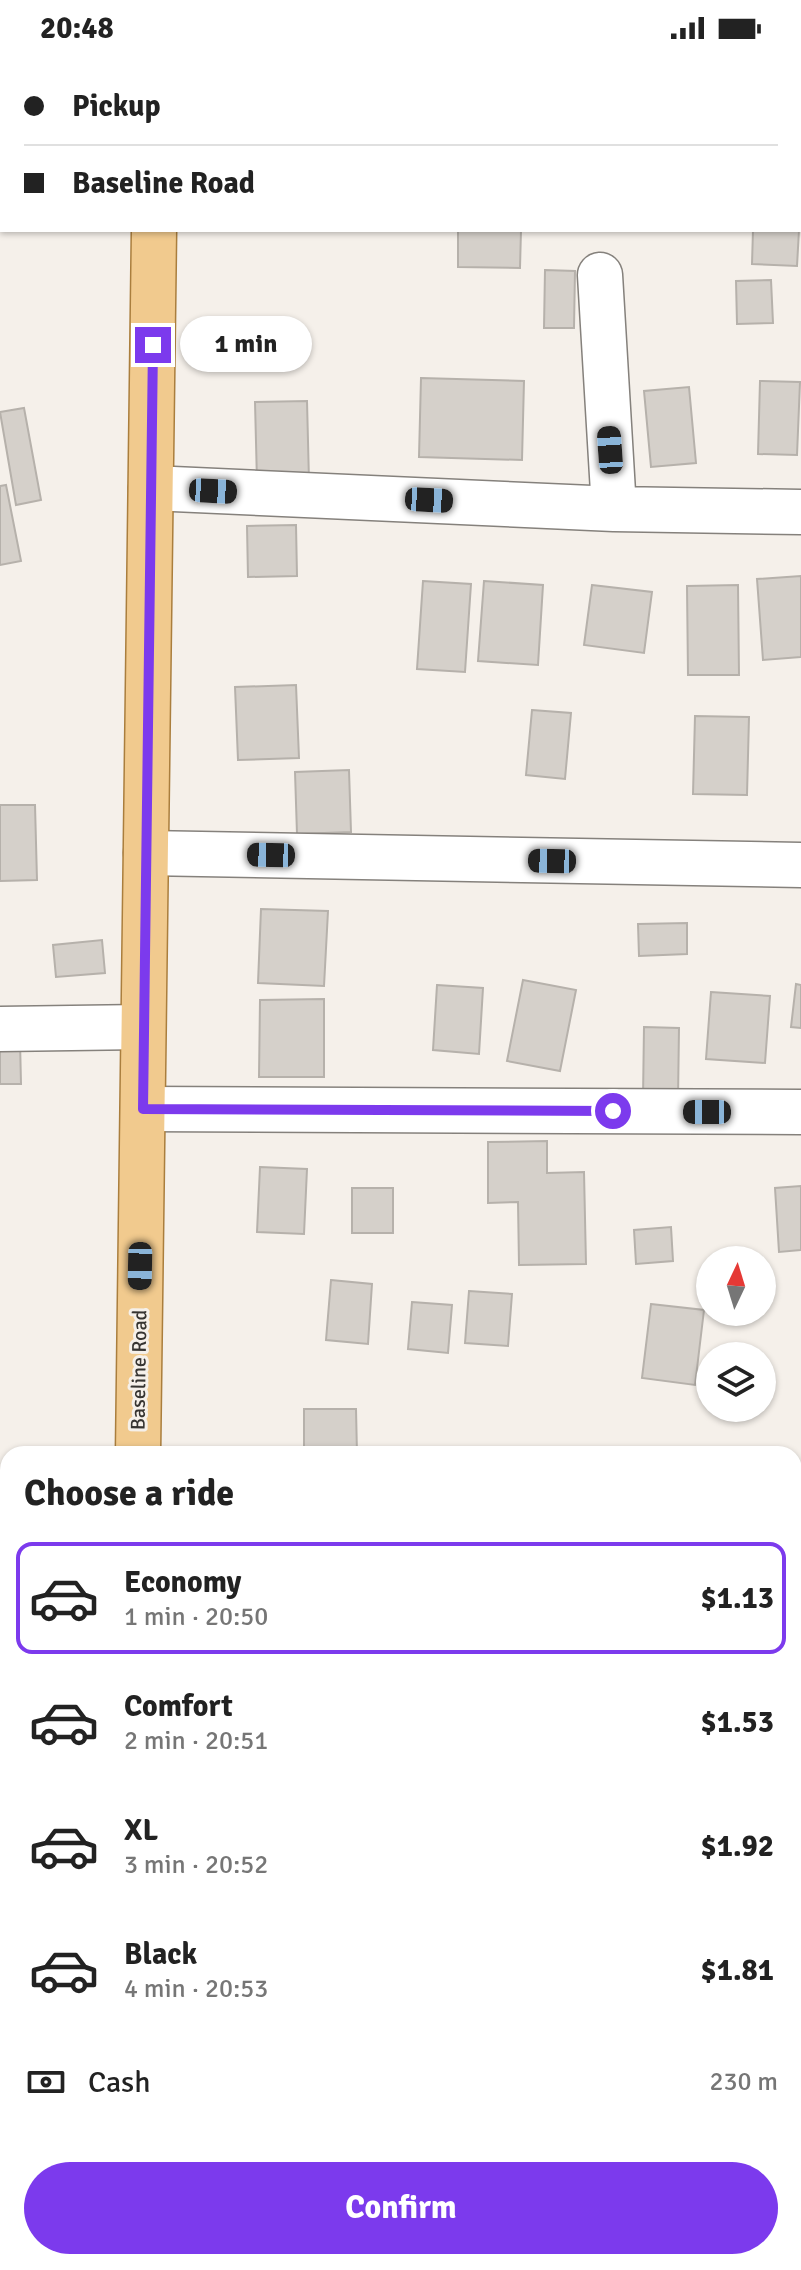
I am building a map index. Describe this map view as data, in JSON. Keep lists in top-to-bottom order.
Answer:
{
  "streets": {
    "main road": ["Baseline Road"]
  },
  "north": "top",
  "page": {
    "status": "20:48",
    "banner": ["Pickup", "Baseline Road"],
    "bubble": "1 min",
    "heading": "Choose a ride",
    "list": [
      {
        "name": "Economy",
        "note": "1 min · 20:50",
        "value": "$1.13"
      },
      {
        "name": "Comfort",
        "note": "2 min · 20:51",
        "value": "$1.53"
      },
      {
        "name": "XL",
        "note": "3 min · 20:52",
        "value": "$1.92"
      },
      {
        "name": "Black",
        "note": "4 min · 20:53",
        "value": "$1.81"
      }
    ],
    "pay": ["Cash", "230 m"],
    "buttons": "Confirm"
  }
}
